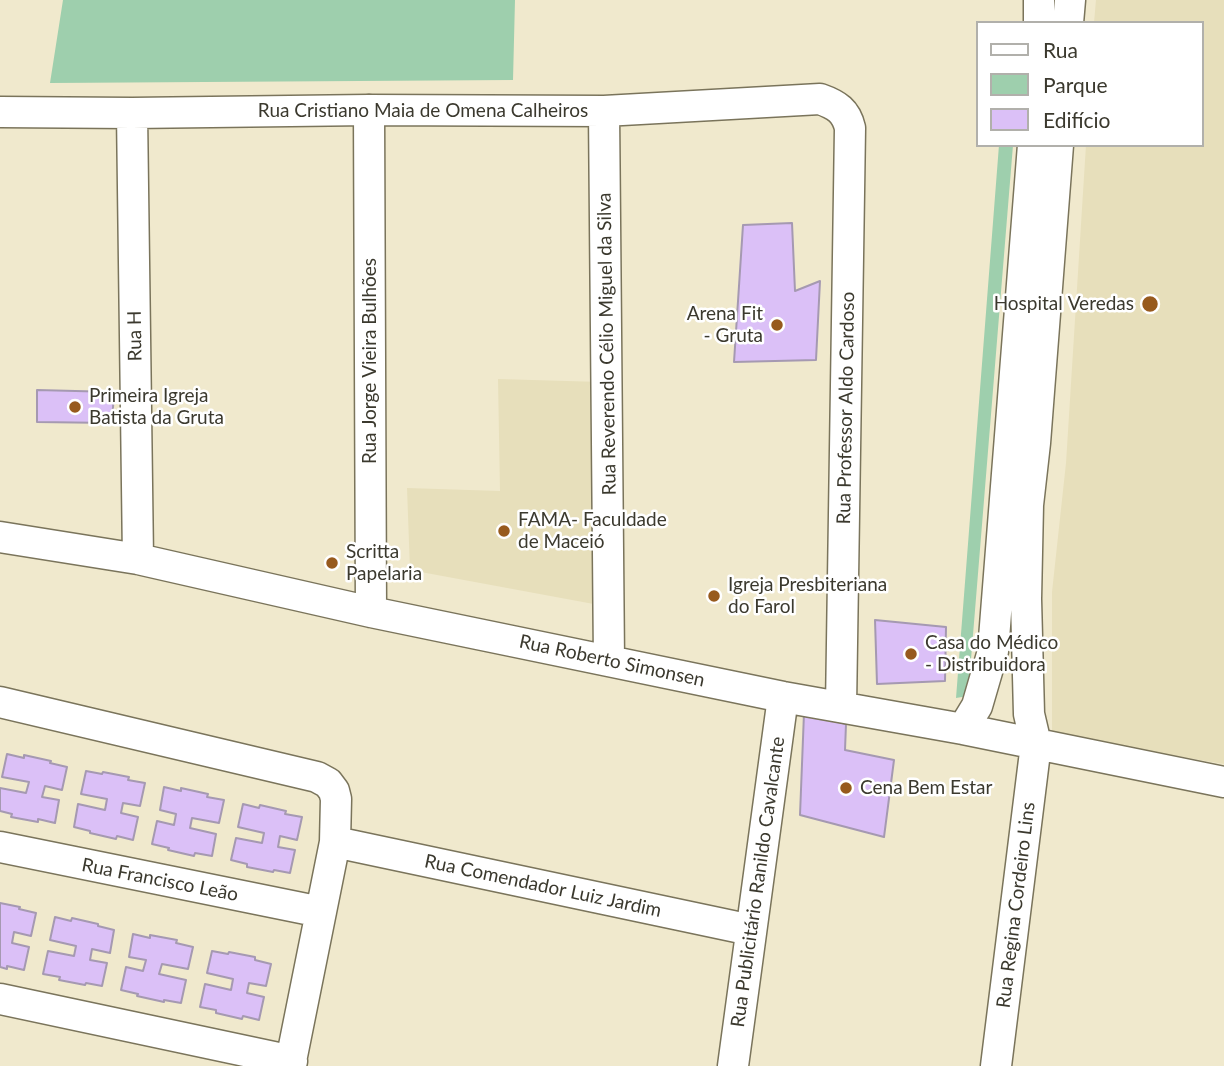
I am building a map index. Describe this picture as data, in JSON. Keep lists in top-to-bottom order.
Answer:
{
  "streets": {
    "street": [
      "Rua Cristiano Maia de Omena Calheiros",
      "Rua H",
      "Rua Reverendo Célio Miguel da Silva",
      "Rua Jorge Vieira Bulhões",
      "Rua Professor Aldo Cardoso",
      "Rua Roberto Simonsen",
      "Rua Francisco Leão",
      "Rua Publicitário Ranildo Cavalcante",
      "Rua Comendador Luiz Jardim",
      "Rua Regina Cordeiro Lins"
    ]
  },
  "crossings": [
    ["Rua Cristiano Maia de Omena Calheiros", "Rua H"],
    ["Rua Cristiano Maia de Omena Calheiros", "Rua Reverendo Célio Miguel da Silva"],
    ["Rua Cristiano Maia de Omena Calheiros", "Rua Jorge Vieira Bulhões"],
    ["Rua Cristiano Maia de Omena Calheiros", "Rua Professor Aldo Cardoso"],
    ["Rua H", "Rua Roberto Simonsen"],
    ["Rua Reverendo Célio Miguel da Silva", "Rua Roberto Simonsen"],
    ["Rua Jorge Vieira Bulhões", "Rua Roberto Simonsen"],
    ["Rua Professor Aldo Cardoso", "Rua Roberto Simonsen"],
    ["Rua Roberto Simonsen", "Rua Publicitário Ranildo Cavalcante"],
    ["Rua Roberto Simonsen", "Rua Regina Cordeiro Lins"],
    ["Rua Publicitário Ranildo Cavalcante", "Rua Comendador Luiz Jardim"]
  ],
  "places": [
    "Hospital Veredas",
    "Arena Fit - Gruta",
    "Primeira Igreja Batista da Gruta",
    "FAMA- Faculdade de Maceió",
    "Scritta Papelaria",
    "Igreja Presbiteriana do Farol",
    "Casa do Médico - Distribuidora",
    "Cena Bem Estar"
  ],
  "legend": ["Rua", "Parque", "Edifício"]
}
